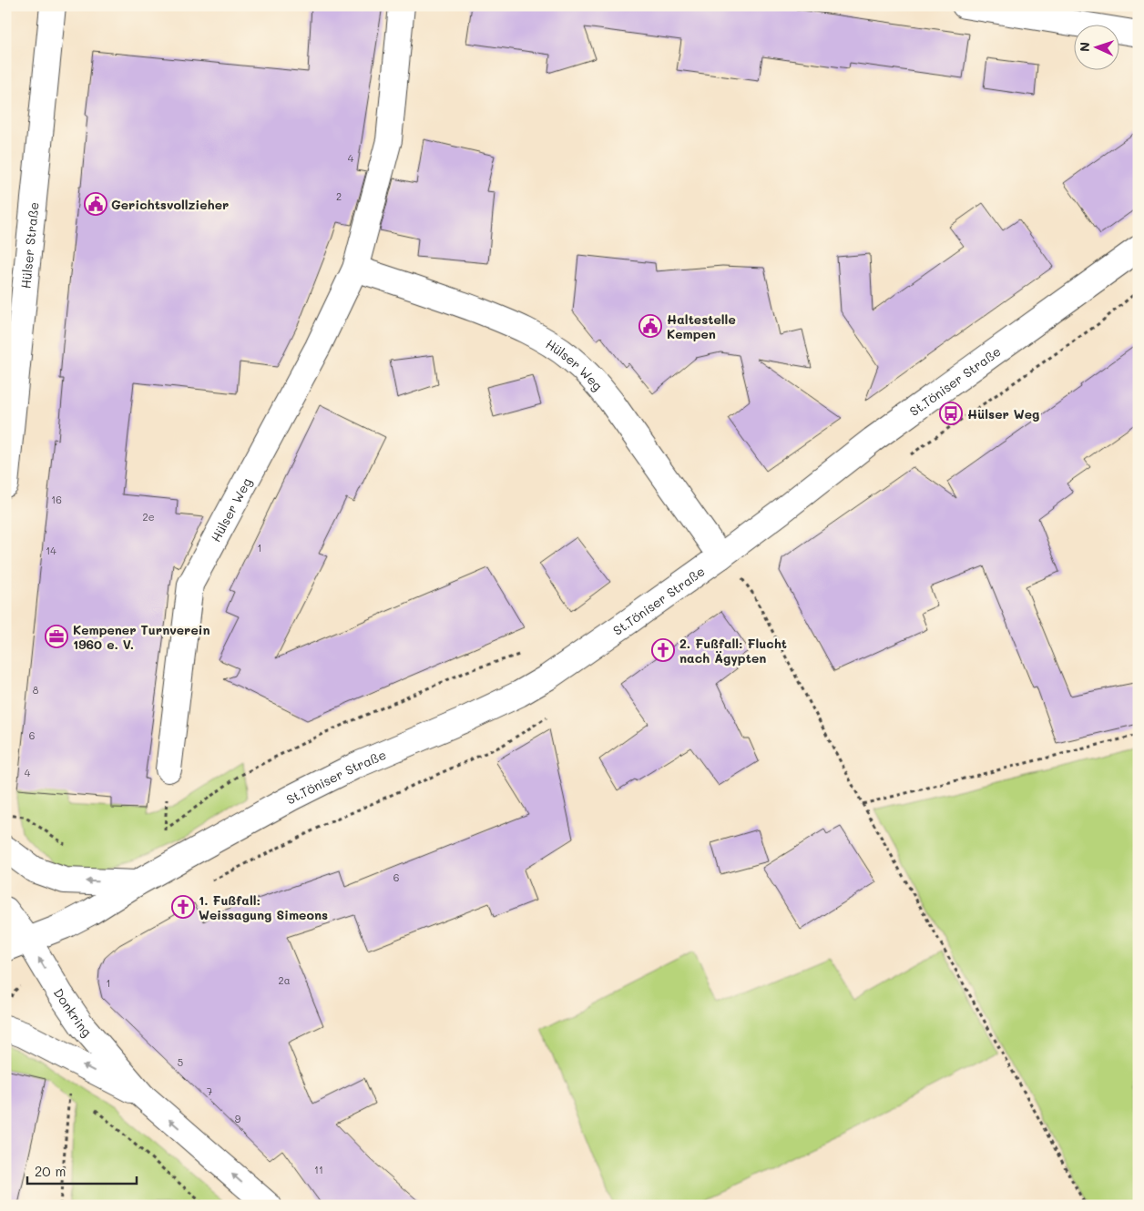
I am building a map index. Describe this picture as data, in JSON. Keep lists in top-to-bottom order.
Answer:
{
  "streets": {
    "main road": [
      "Hülser Straße",
      "Hülser Weg",
      "St.Töniser Straße",
      "Donkring"
    ]
  },
  "crossings": [
    ["Hülser Weg", "St.Töniser Straße"],
    ["St.Töniser Straße", "Donkring"]
  ],
  "one_way": ["Donkring"],
  "places": {
    "public building": ["Gerichtsvollzieher", "Haltestelle Kempen"],
    "bus stop": ["Hülser Weg"],
    "office": ["Kempener Turnverein 1960 e. V."],
    "church": ["2. Fußfall: Flucht nach Ägypten", "1. Fußfall: Weissagung Simeons"]
  },
  "house_numbers": [
    "4",
    "2",
    "16",
    "2e",
    "1",
    "14",
    "8",
    "6",
    "4",
    "6",
    "2a",
    "1",
    "5",
    "7",
    "9",
    "11"
  ],
  "scale_bar": "20 m",
  "north": "left"
}
